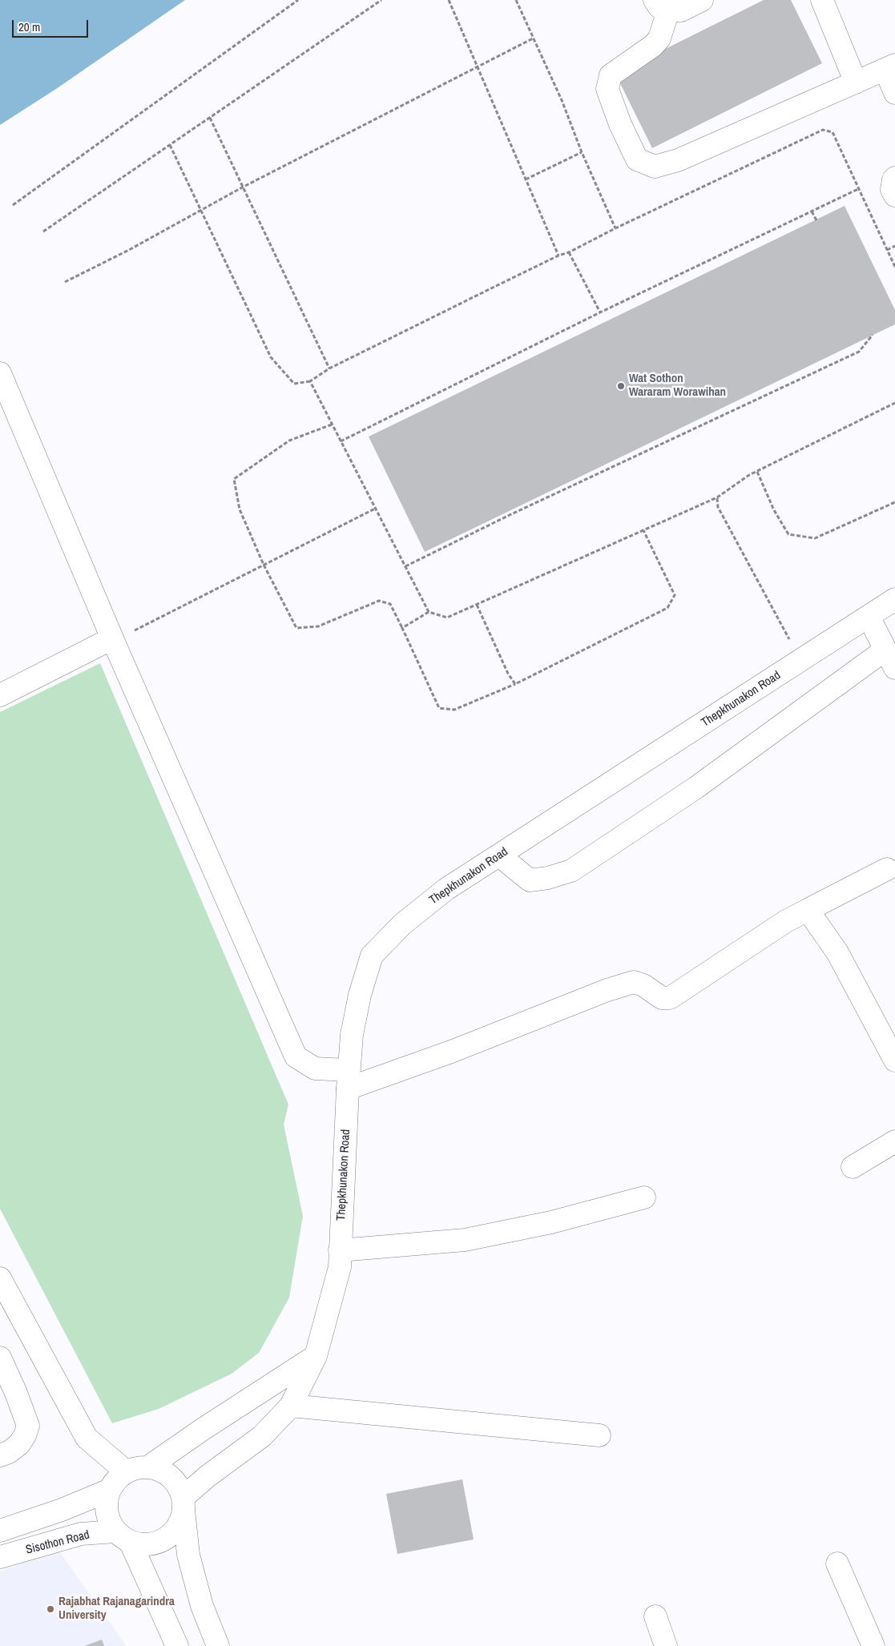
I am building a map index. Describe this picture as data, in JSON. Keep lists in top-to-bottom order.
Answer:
{
  "streets": {
    "street": ["Thepkhunakon Road", "Sisothon Road"]
  },
  "crossings": [
    ["Thepkhunakon Road", "Sisothon Road"]
  ],
  "places": ["Wat Sothon Wararam Worawihan", "Rajabhat Rajanagarindra University"],
  "scale_bar": "20 m"
}
